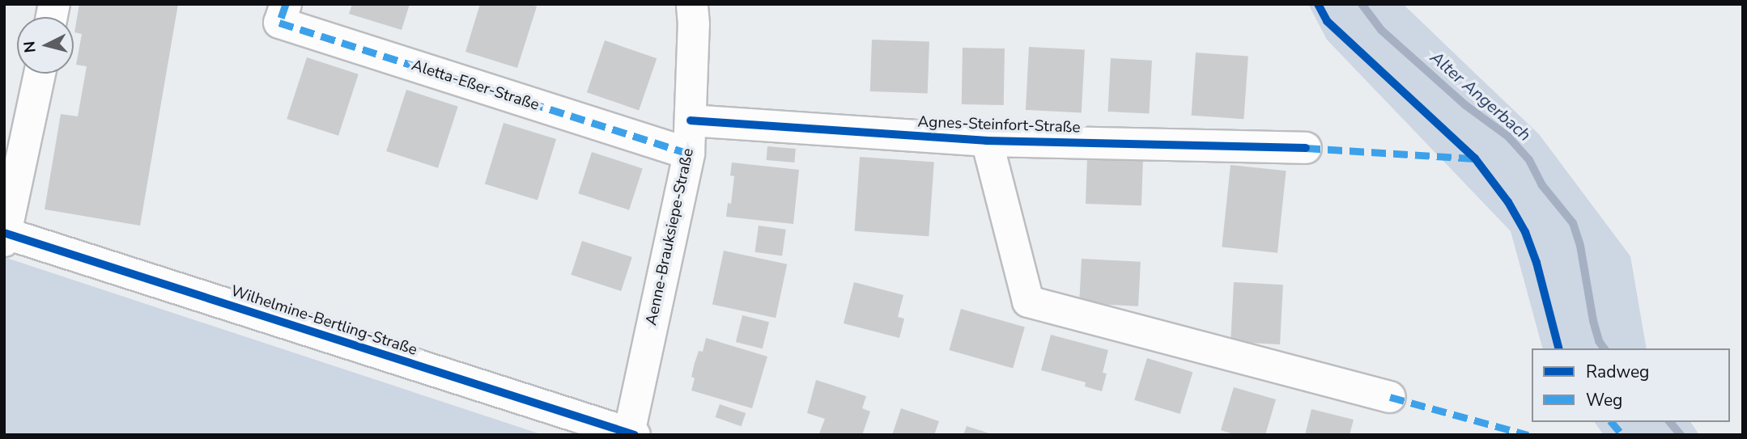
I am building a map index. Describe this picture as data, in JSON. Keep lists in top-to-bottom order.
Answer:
{
  "streets": {
    "street": [
      "Aletta-Eßer-Straße",
      "Agnes-Steinfort-Straße",
      "Aenne-Brauksiepe-Straße",
      "Wilhelmine-Bertling-Straße"
    ]
  },
  "crossings": [
    ["Aletta-Eßer-Straße", "Aenne-Brauksiepe-Straße"],
    ["Agnes-Steinfort-Straße", "Aenne-Brauksiepe-Straße"],
    ["Aenne-Brauksiepe-Straße", "Wilhelmine-Bertling-Straße"]
  ],
  "water": ["Alter Angerbach"],
  "legend": ["Radweg", "Weg"],
  "north": "left"
}
